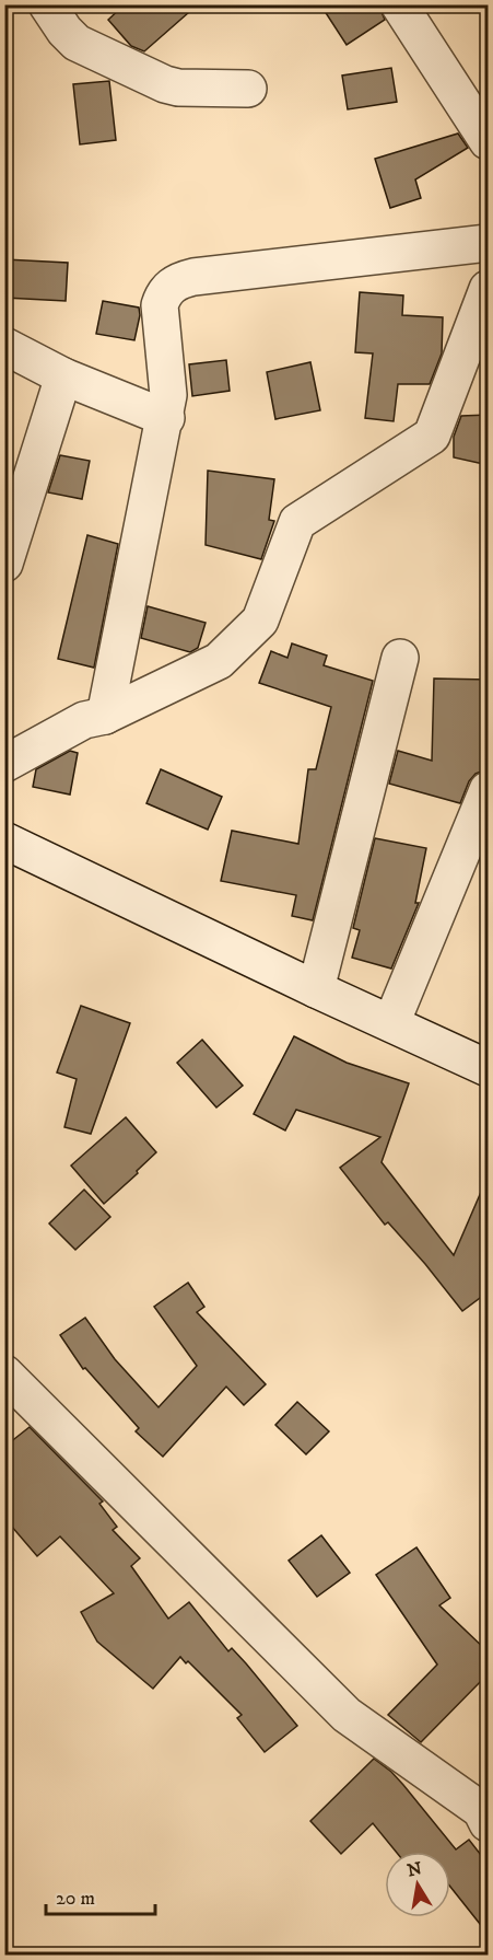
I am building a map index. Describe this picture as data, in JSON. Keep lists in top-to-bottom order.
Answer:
{
  "scale_bar": "20 m",
  "north": "top"
}
